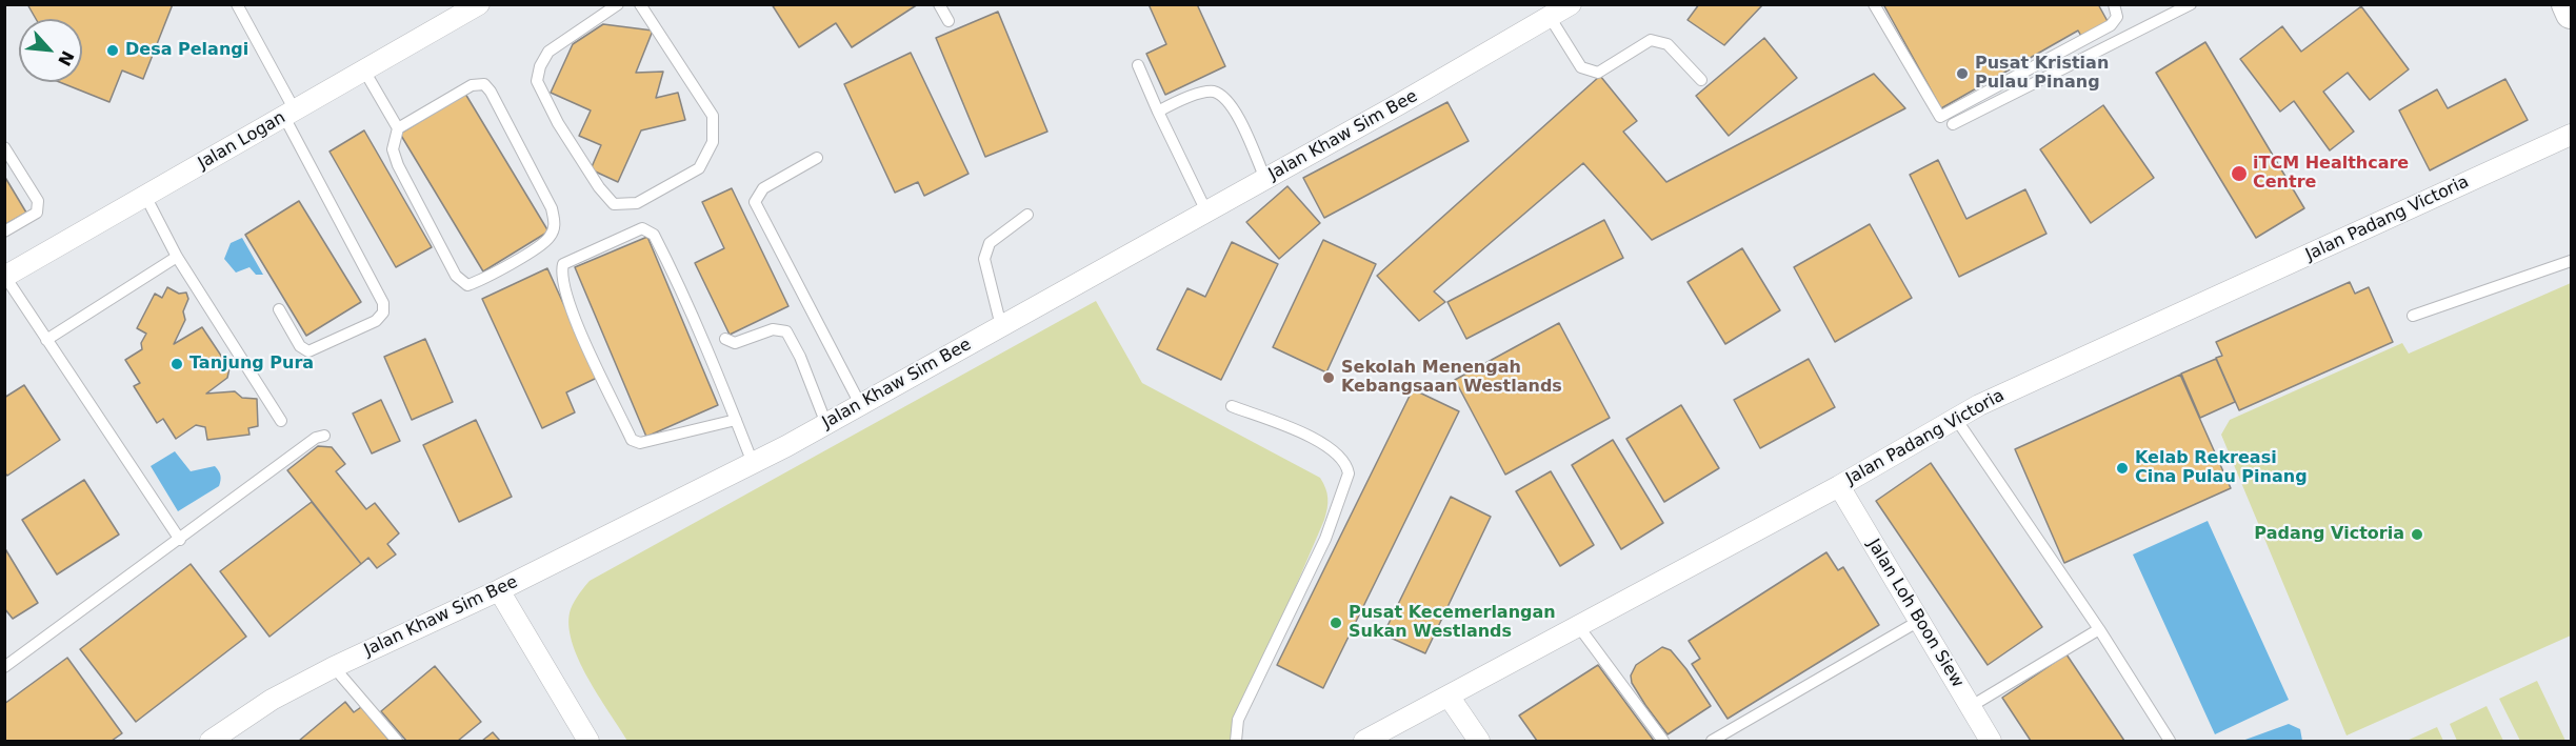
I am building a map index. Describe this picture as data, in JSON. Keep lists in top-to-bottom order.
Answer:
{
  "streets": {
    "street": [
      "Jalan Khaw Sim Bee",
      "Jalan Logan",
      "Jalan Padang Victoria",
      "Jalan Loh Boon Siew"
    ]
  },
  "crossings": [
    ["Jalan Padang Victoria", "Jalan Loh Boon Siew"]
  ],
  "places": [
    "Desa Pelangi",
    "Pusat Kristian Pulau Pinang",
    "iTCM Healthcare Centre",
    "Tanjung Pura",
    "Sekolah Menengah Kebangsaan Westlands",
    "Kelab Rekreasi Cina Pulau Pinang",
    "Padang Victoria",
    "Pusat Kecemerlangan Sukan Westlands"
  ],
  "north": "bottom right"
}
